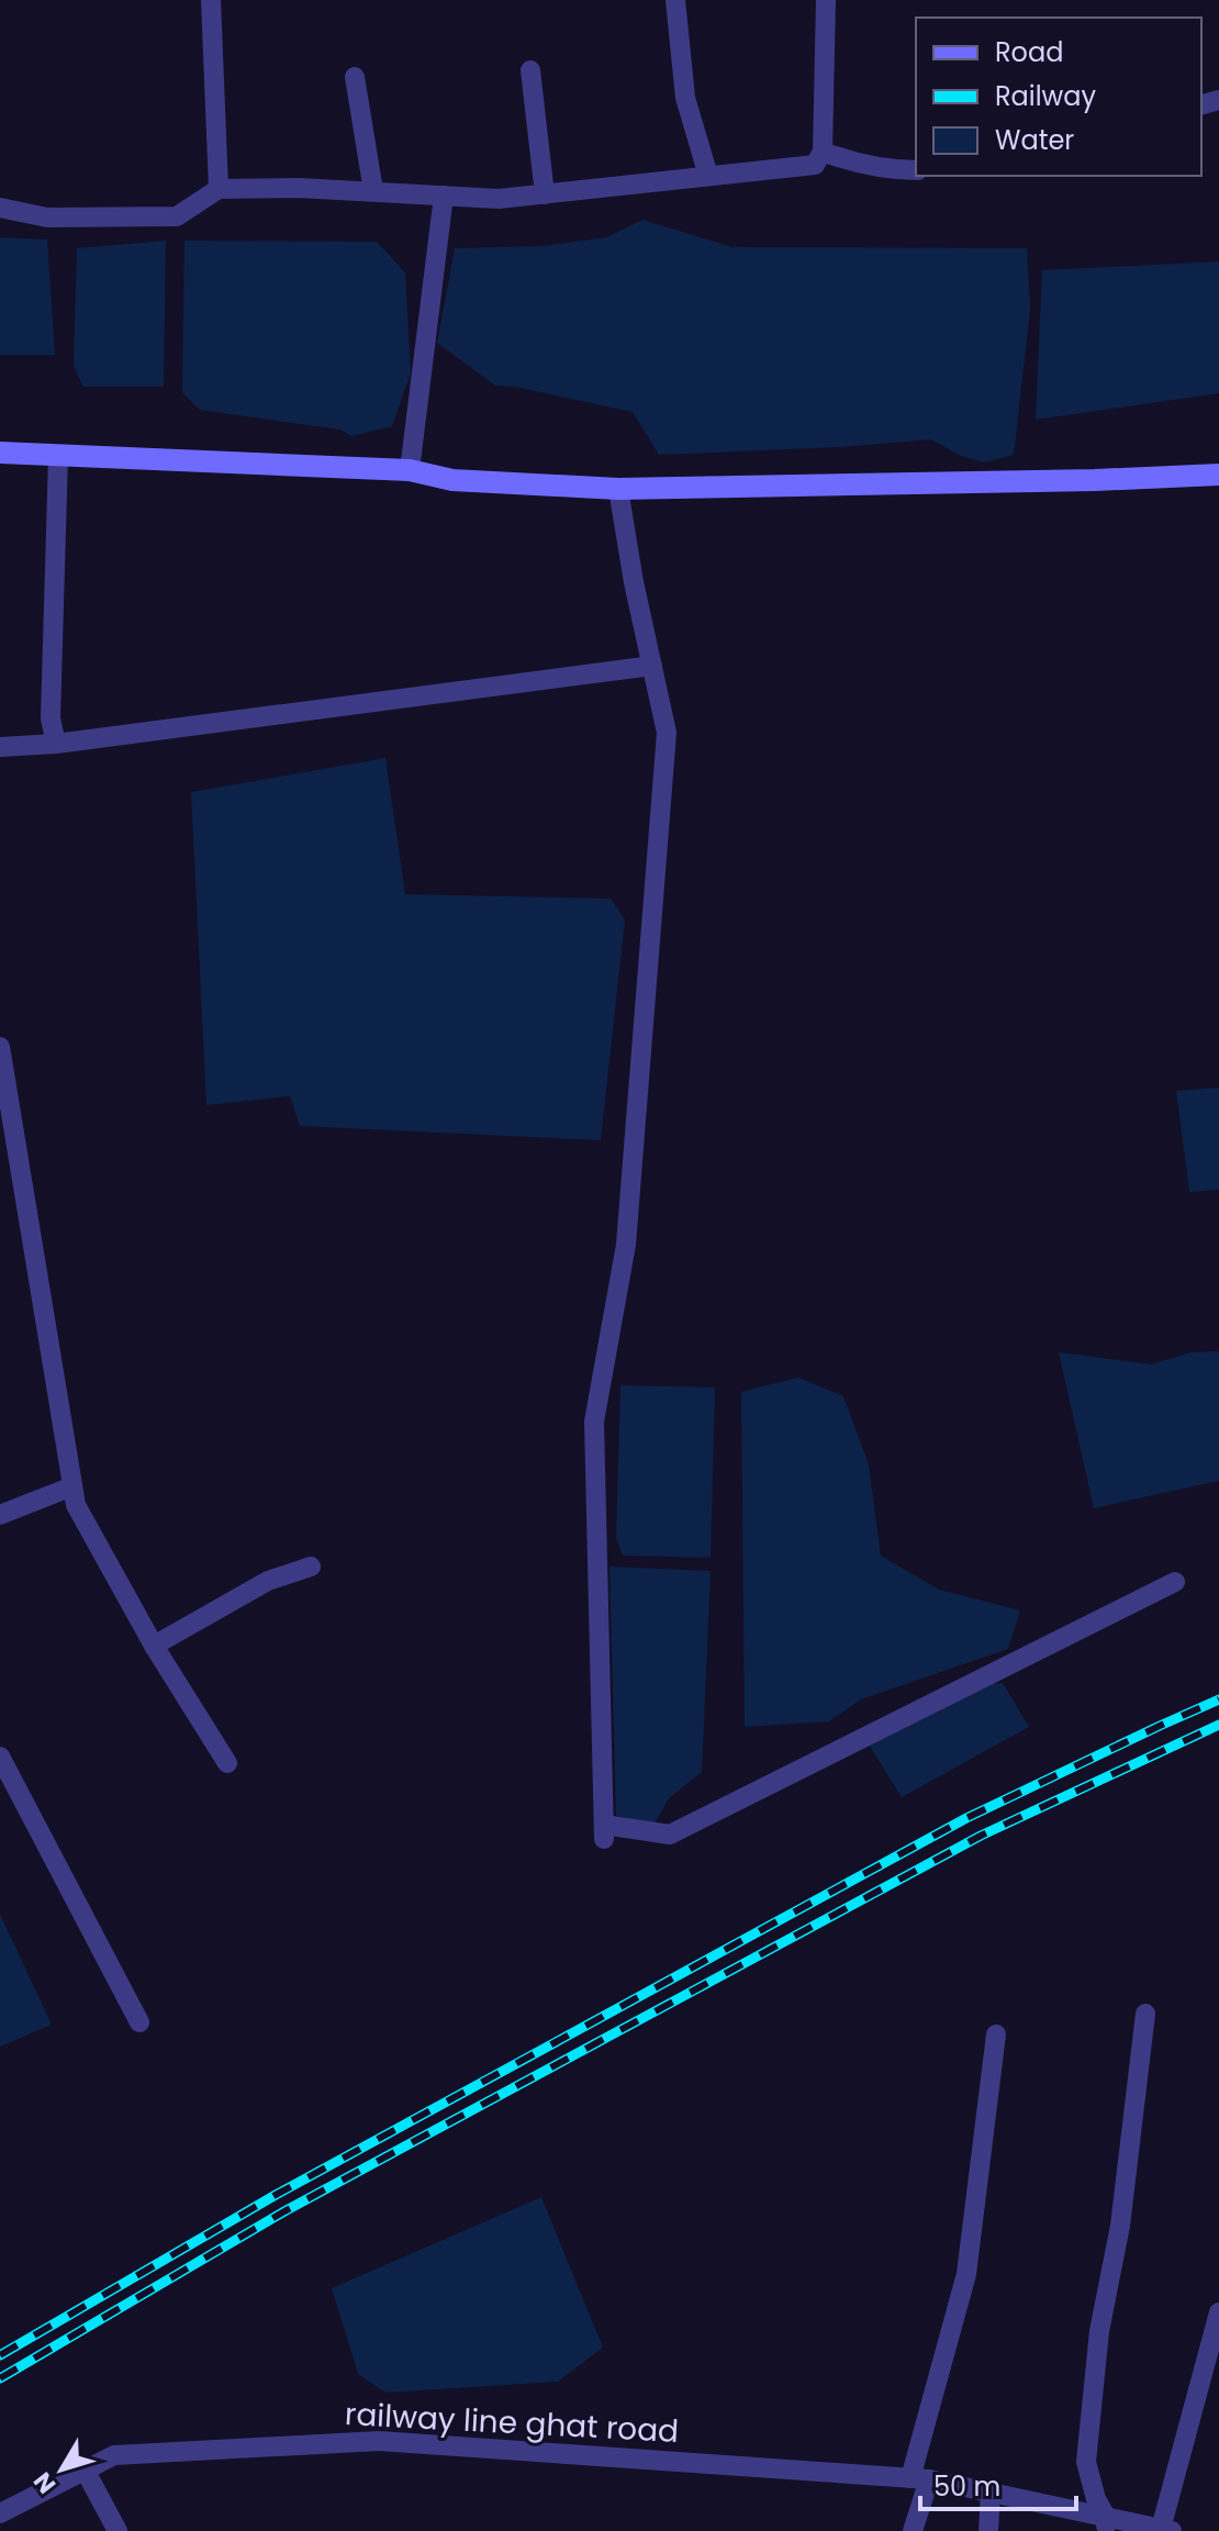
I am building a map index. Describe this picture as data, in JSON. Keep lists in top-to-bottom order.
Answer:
{
  "streets": {
    "street": ["railway line ghat road"]
  },
  "legend": ["Road", "Railway", "Water"],
  "scale_bar": "50 m",
  "north": "bottom left"
}
